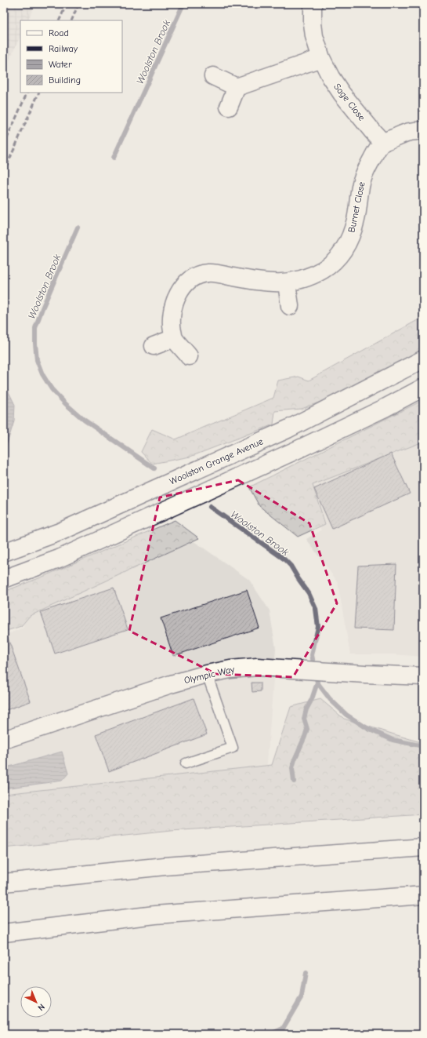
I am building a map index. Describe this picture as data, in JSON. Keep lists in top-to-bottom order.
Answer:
{
  "streets": {
    "main road": [
      "Sage Close",
      "Burnet Close",
      "Woolston Grange Avenue",
      "Olympic Way"
    ]
  },
  "crossings": [
    ["Sage Close", "Burnet Close"]
  ],
  "water": ["Woolston Brook"],
  "legend": [
    "Road",
    "Railway",
    "Water",
    "Building"
  ],
  "north": "bottom right"
}
